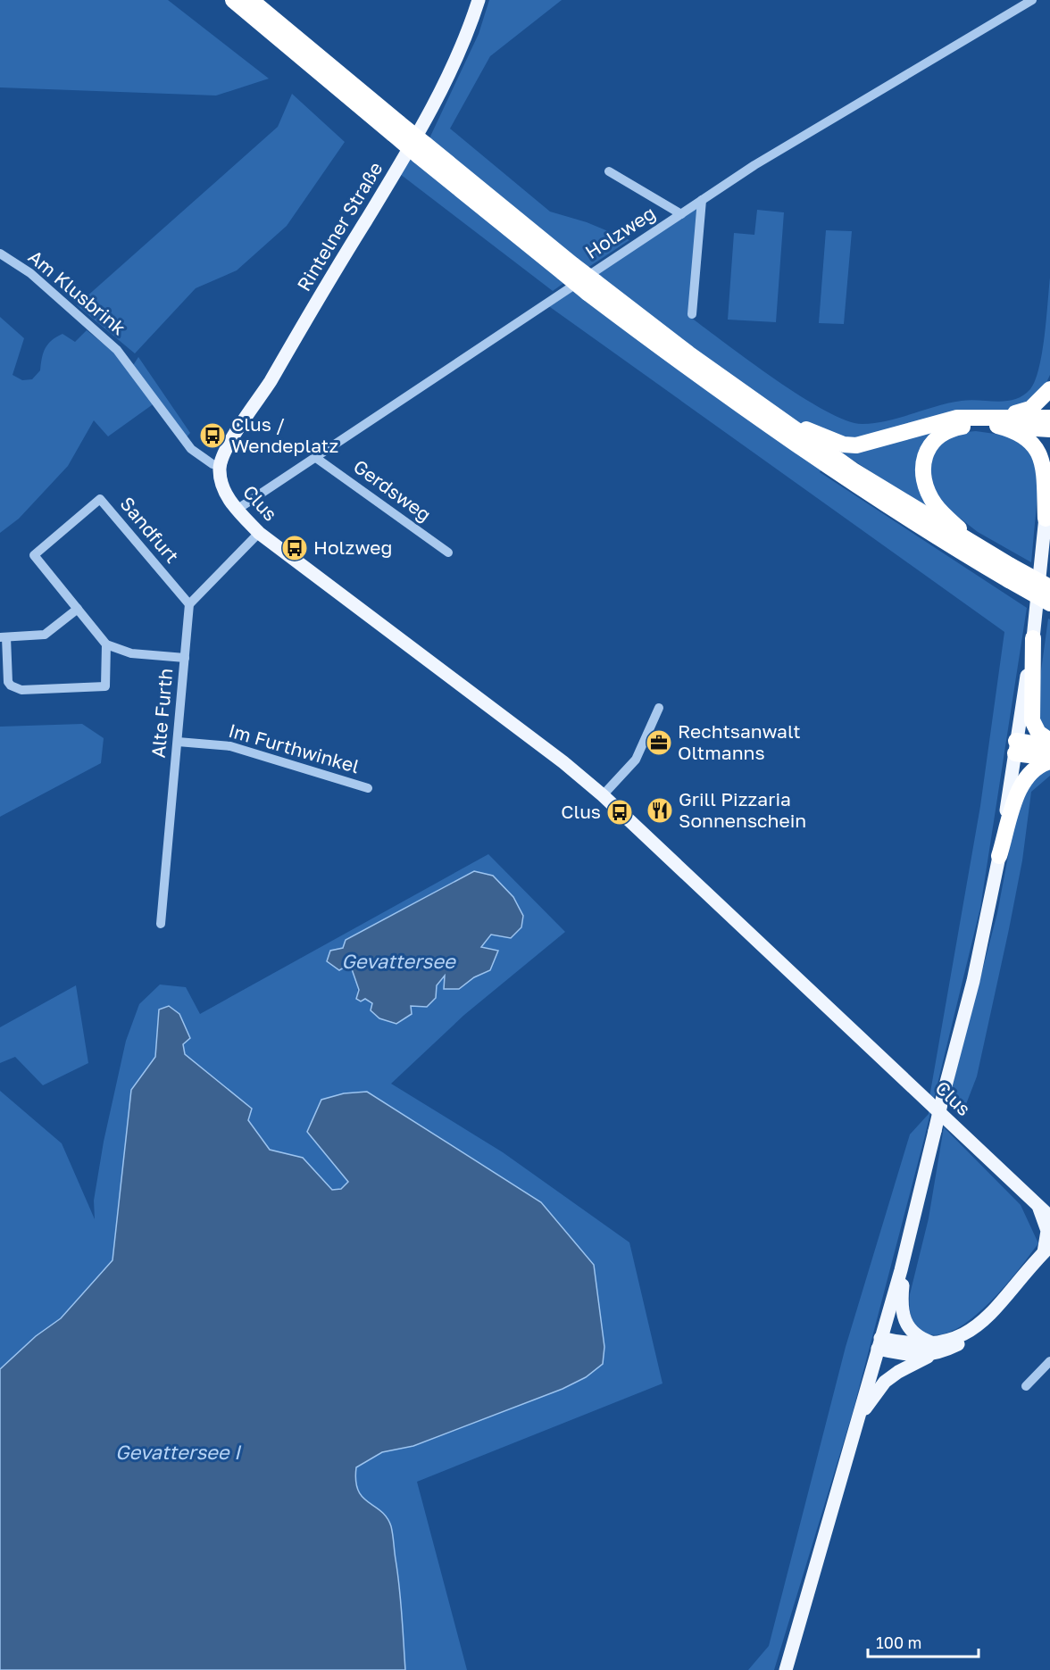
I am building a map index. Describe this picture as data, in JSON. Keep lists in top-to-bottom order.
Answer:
{
  "streets": {
    "main road": ["Rintelner Straße", "Clus"],
    "street": [
      "Holzweg",
      "Am Klusbrink",
      "Gerdsweg",
      "Sandfurt",
      "Alte Furth",
      "Im Furthwinkel"
    ]
  },
  "crossings": [
    ["Rintelner Straße", "Am Klusbrink"],
    ["Rintelner Straße", "Clus"],
    ["Holzweg", "Gerdsweg"],
    ["Holzweg", "Clus"],
    ["Am Klusbrink", "Clus"],
    ["Sandfurt", "Alte Furth"],
    ["Alte Furth", "Im Furthwinkel"]
  ],
  "water": ["Gevattersee", "Gevattersee I"],
  "places": {
    "bus stop": ["Clus / Wendeplatz", "Holzweg", "Clus"],
    "office": ["Rechtsanwalt Oltmanns"],
    "restaurant": ["Grill Pizzaria Sonnenschein"]
  },
  "scale_bar": "100 m"
}
